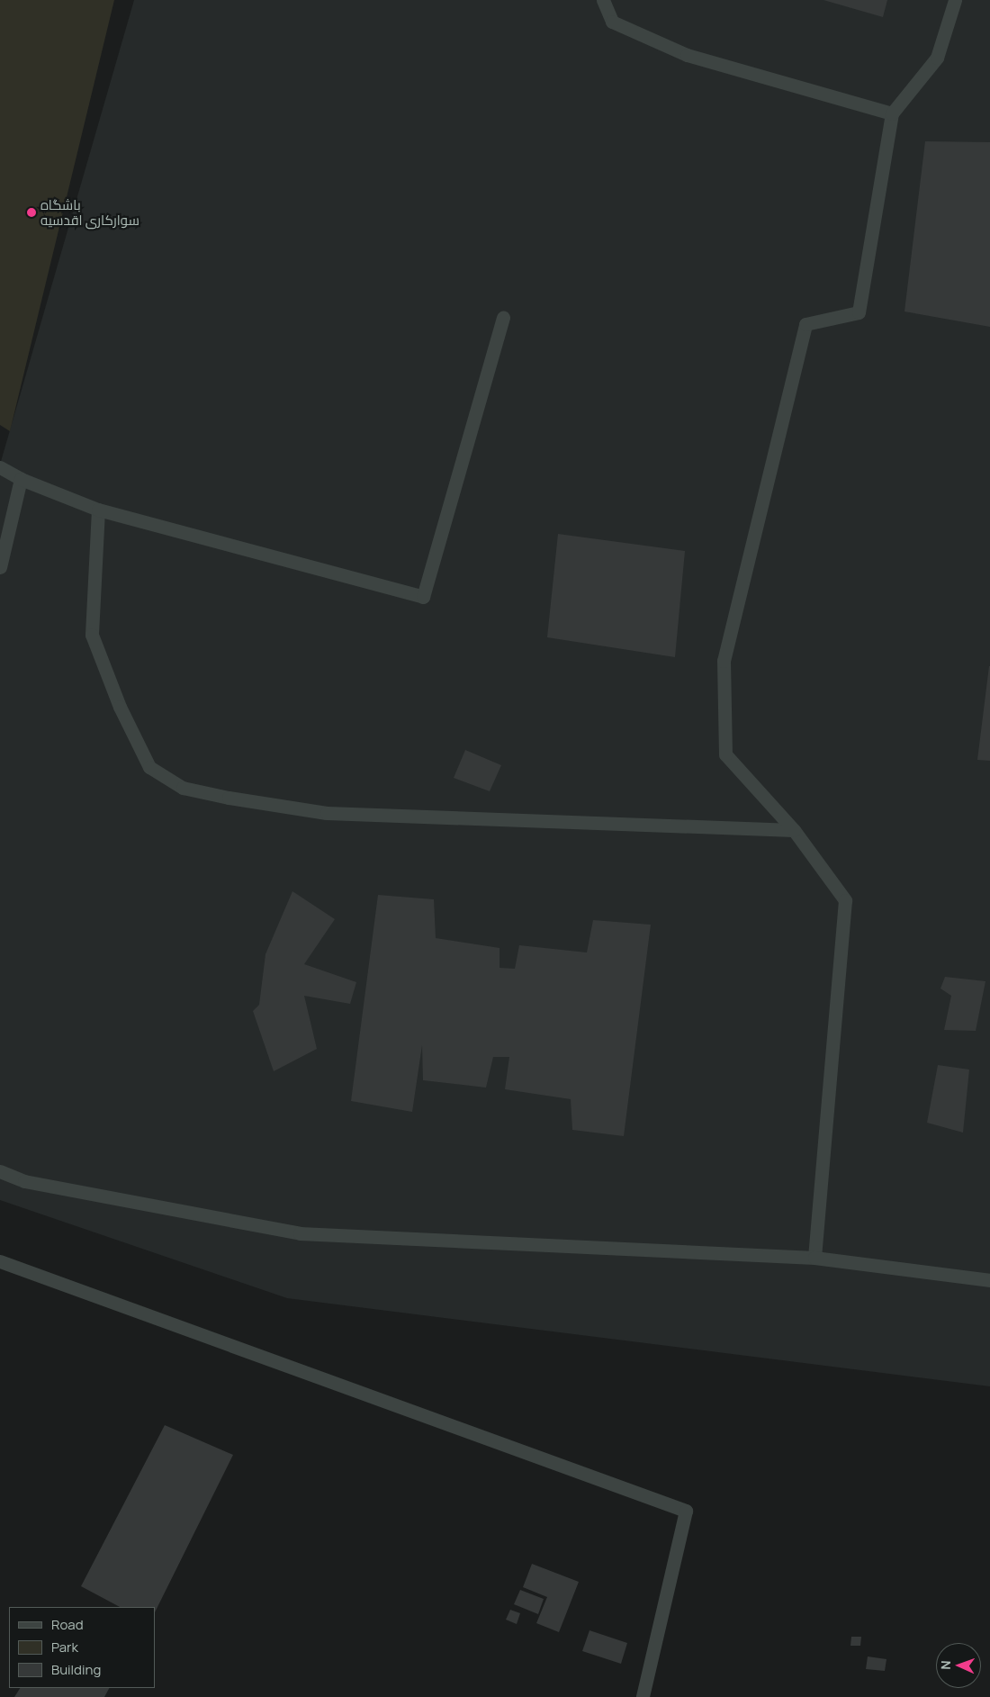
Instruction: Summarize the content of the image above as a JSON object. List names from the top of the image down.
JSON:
{
  "places": ["باشگاه سوارکاری اقدسیه"],
  "legend": ["Road", "Park", "Building"],
  "north": "left"
}
